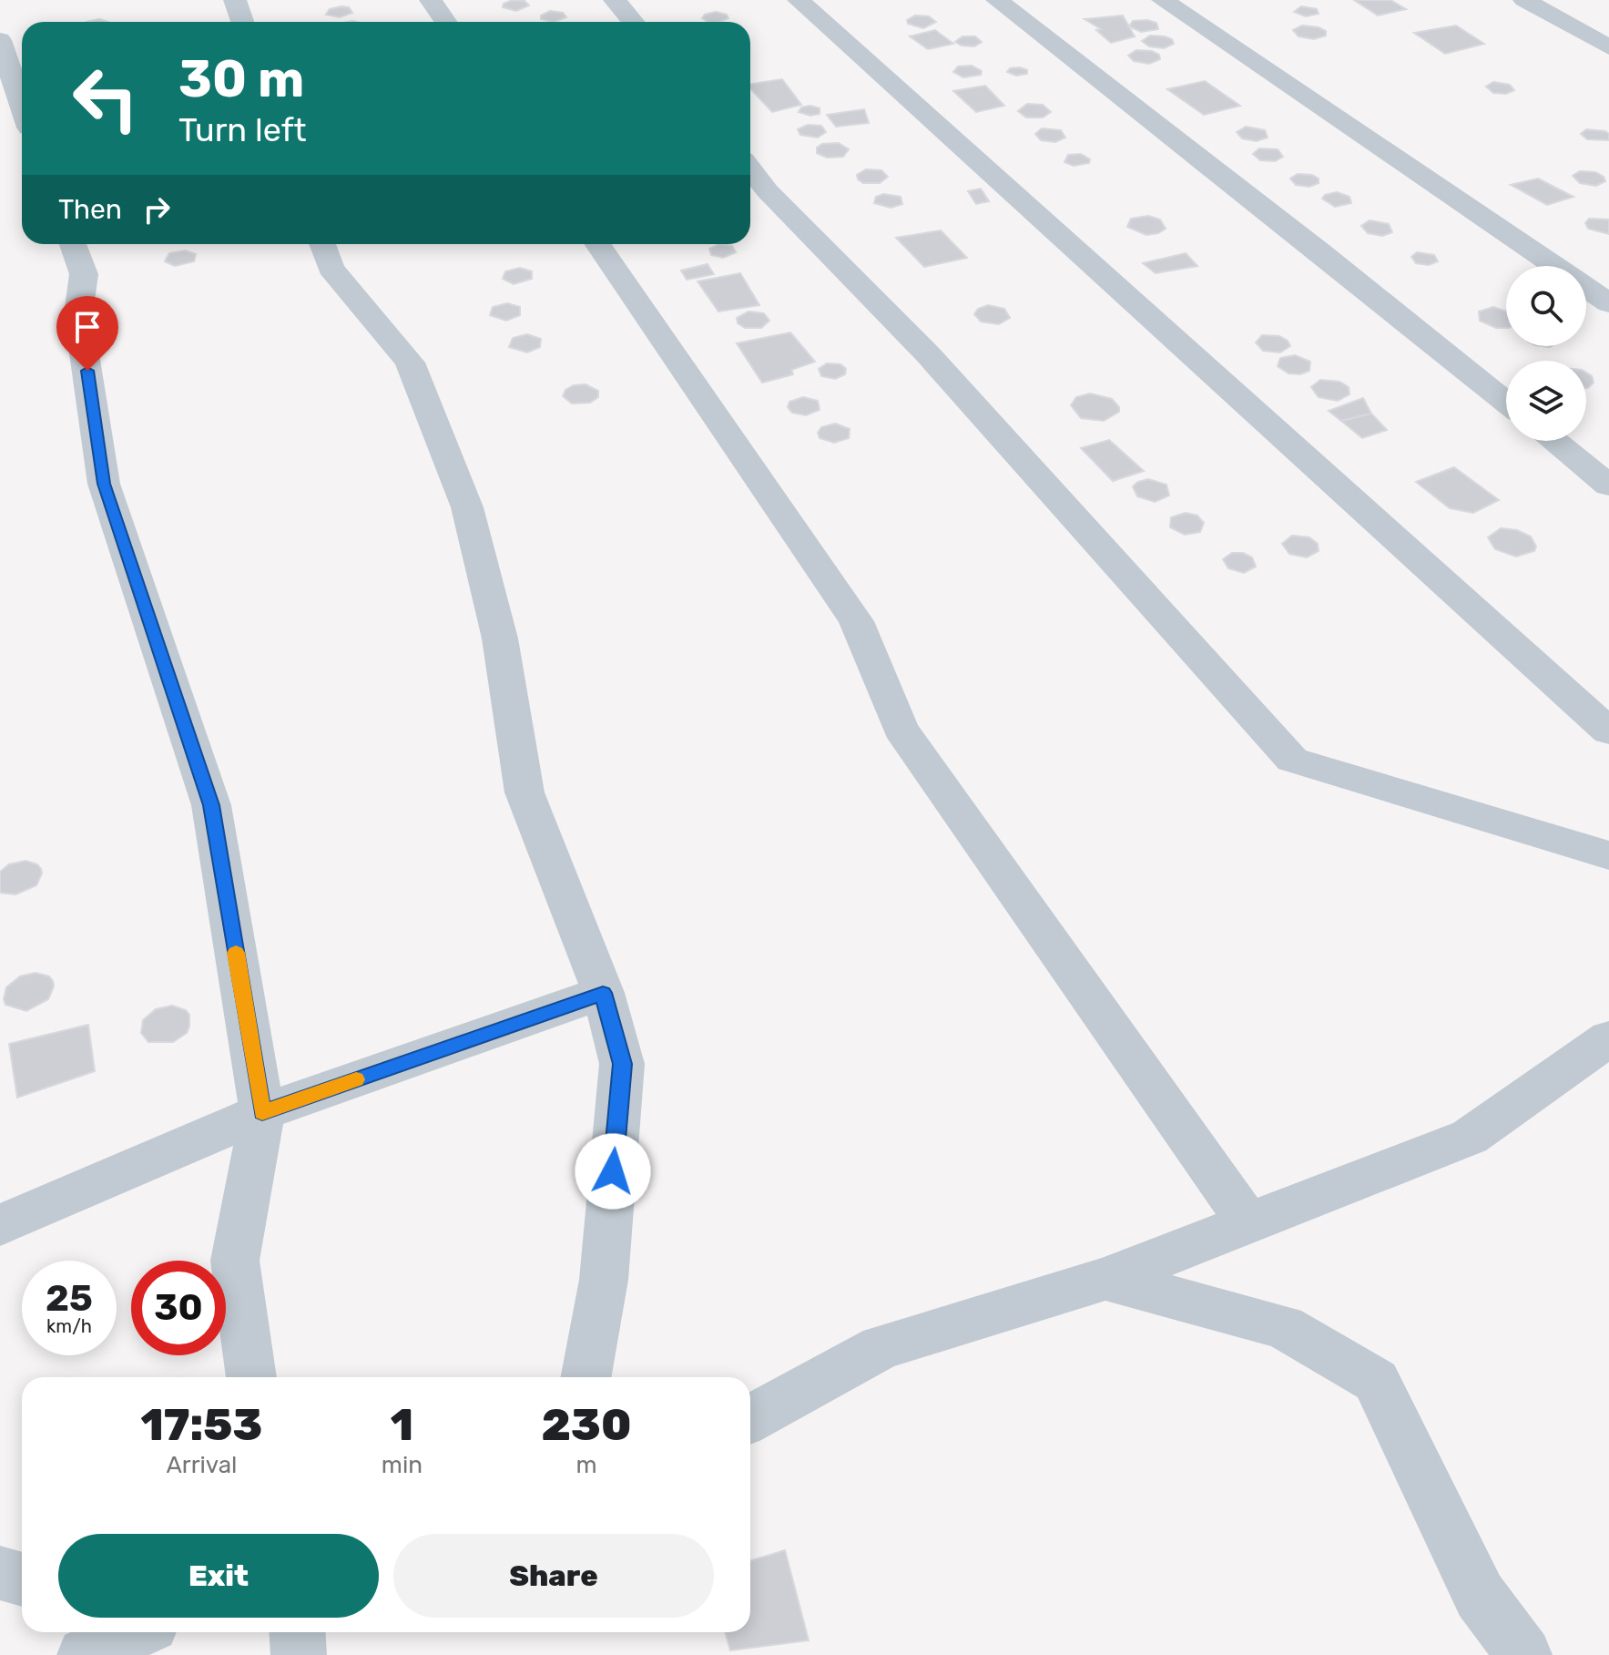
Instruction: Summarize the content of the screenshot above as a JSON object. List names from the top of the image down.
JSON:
{
  "page": {
    "turn": ["30 m", "Turn left"],
    "then": "Then",
    "speed": "25 km/h",
    "limit": "30",
    "eta": [
      "17:53",
      "Arrival",
      "1",
      "min",
      "230",
      "m"
    ],
    "buttons": ["Exit", "Share"]
  }
}
